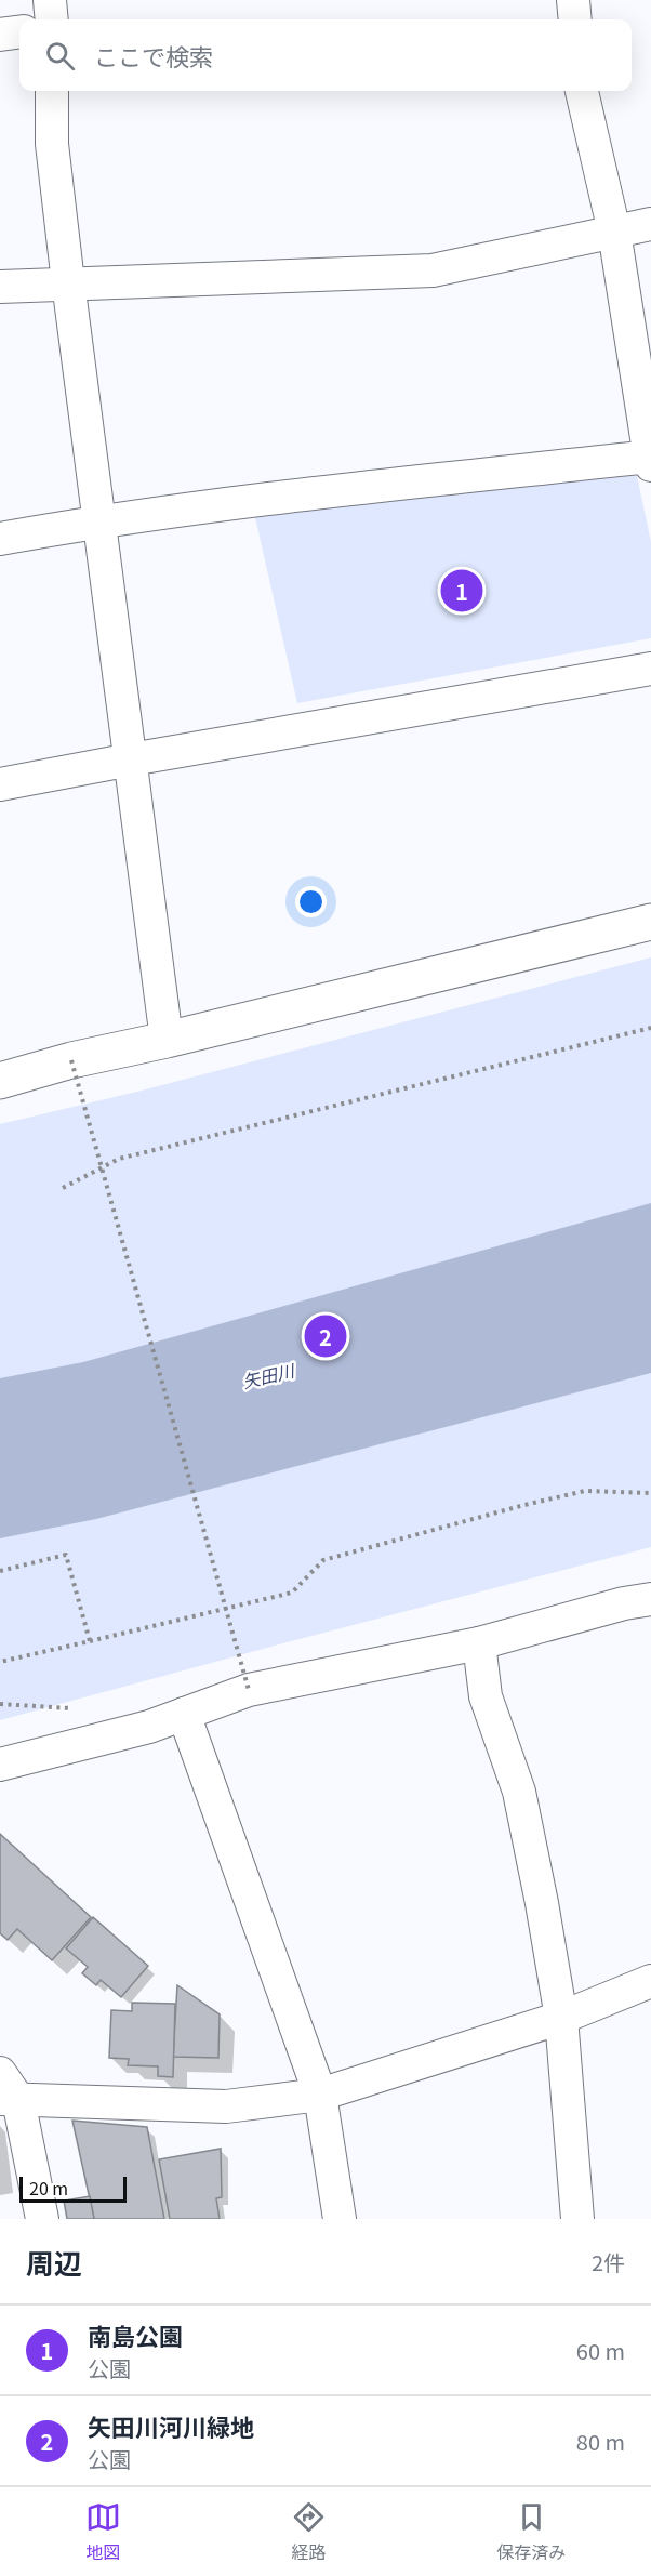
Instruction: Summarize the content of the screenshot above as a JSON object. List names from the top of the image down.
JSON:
{
  "water": ["矢田川"],
  "scale_bar": "20 m",
  "page": {
    "search": "ここで検索",
    "pins": ["1", "2"],
    "scale": "20 m",
    "heading": ["周辺", "2件"],
    "list": [
      {
        "mark": "1",
        "name": "南島公園",
        "note": "公園",
        "value": "60 m"
      },
      {
        "mark": "2",
        "name": "矢田川河川緑地",
        "note": "公園",
        "value": "80 m"
      }
    ],
    "nav": ["地図", "経路", "保存済み"]
  }
}
